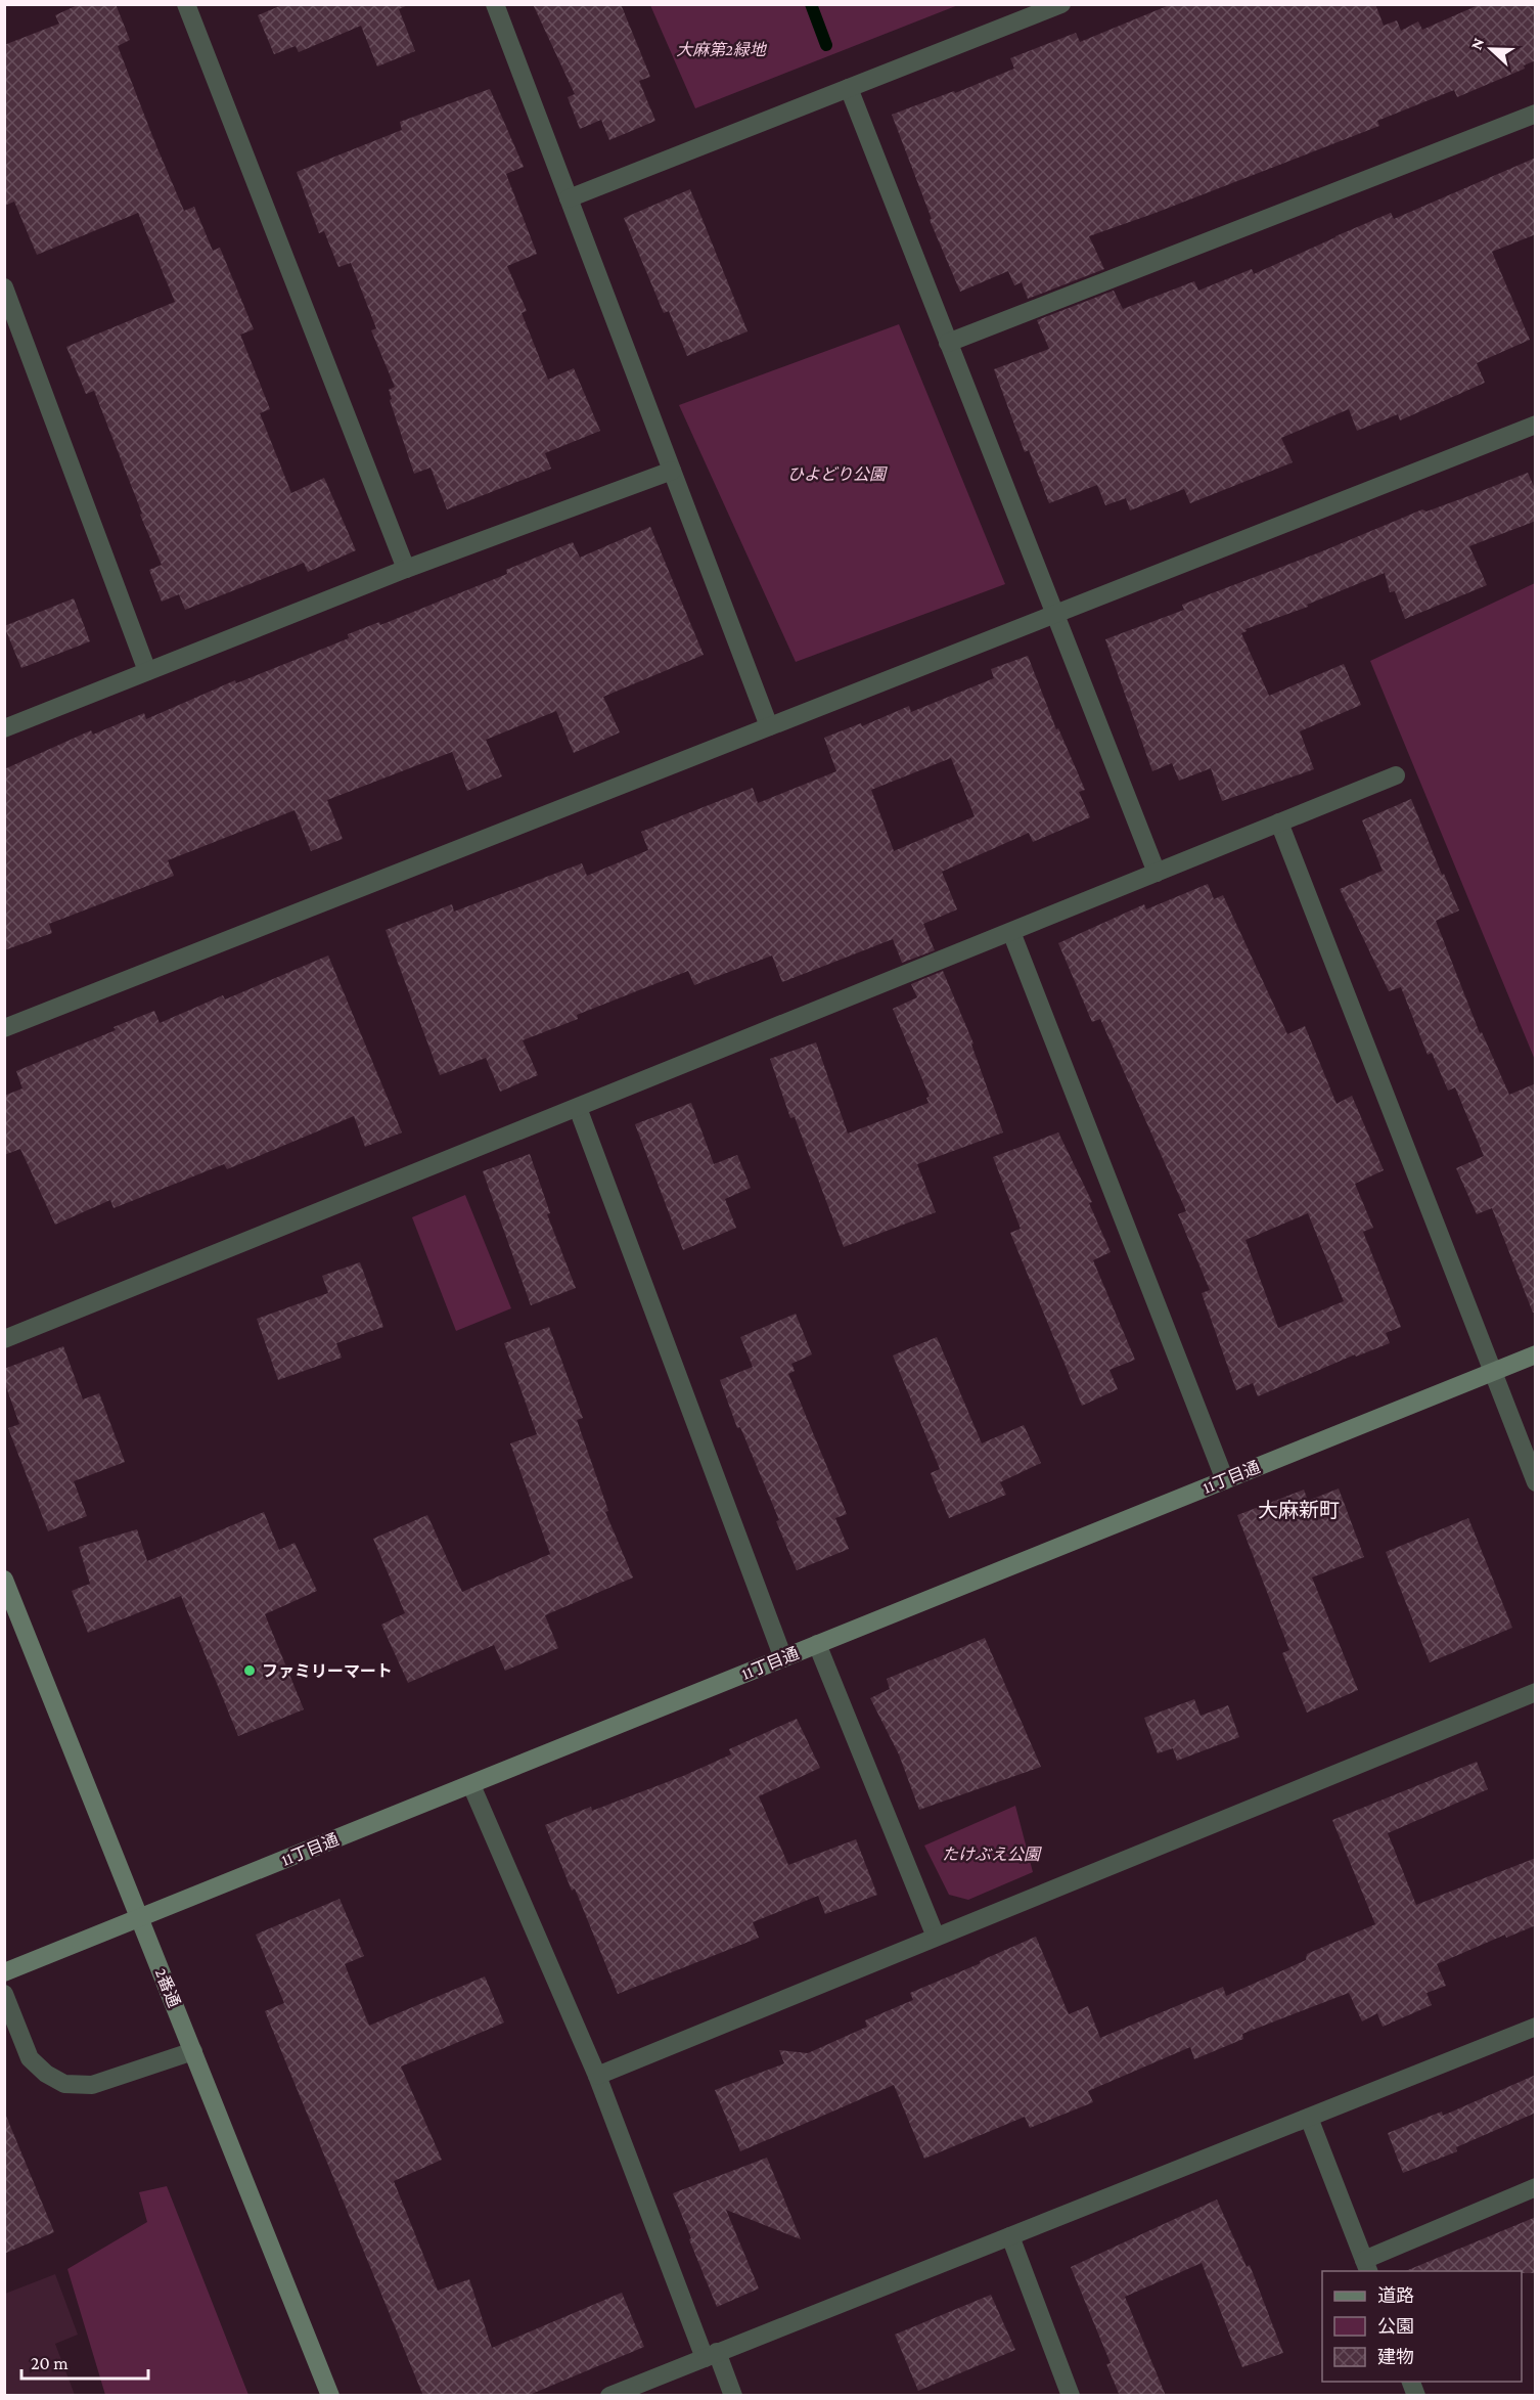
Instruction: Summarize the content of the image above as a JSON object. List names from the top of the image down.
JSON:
{
  "streets": {
    "street": ["11丁目通", "2番通"]
  },
  "crossings": [
    ["11丁目通", "2番通"]
  ],
  "districts": ["大麻新町"],
  "parks": ["大麻第2緑地", "ひよどり公園", "たけぶえ公園"],
  "places": ["ファミリーマート"],
  "legend": ["道路", "公園", "建物"],
  "scale_bar": "20 m",
  "north": "left"
}
